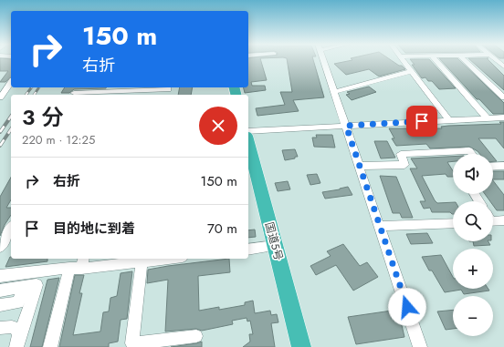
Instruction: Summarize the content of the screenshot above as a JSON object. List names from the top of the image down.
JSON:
{
  "streets": {
    "highway": ["国道5号"]
  },
  "page": {
    "turn": ["150 m", "右折"],
    "heading": ["3 分", "220 m · 12:25"],
    "map_buttons": ["+", "−"],
    "list": [
      {
        "name": "右折",
        "value": "150 m"
      },
      {
        "name": "目的地に到着",
        "value": "70 m"
      }
    ]
  }
}
